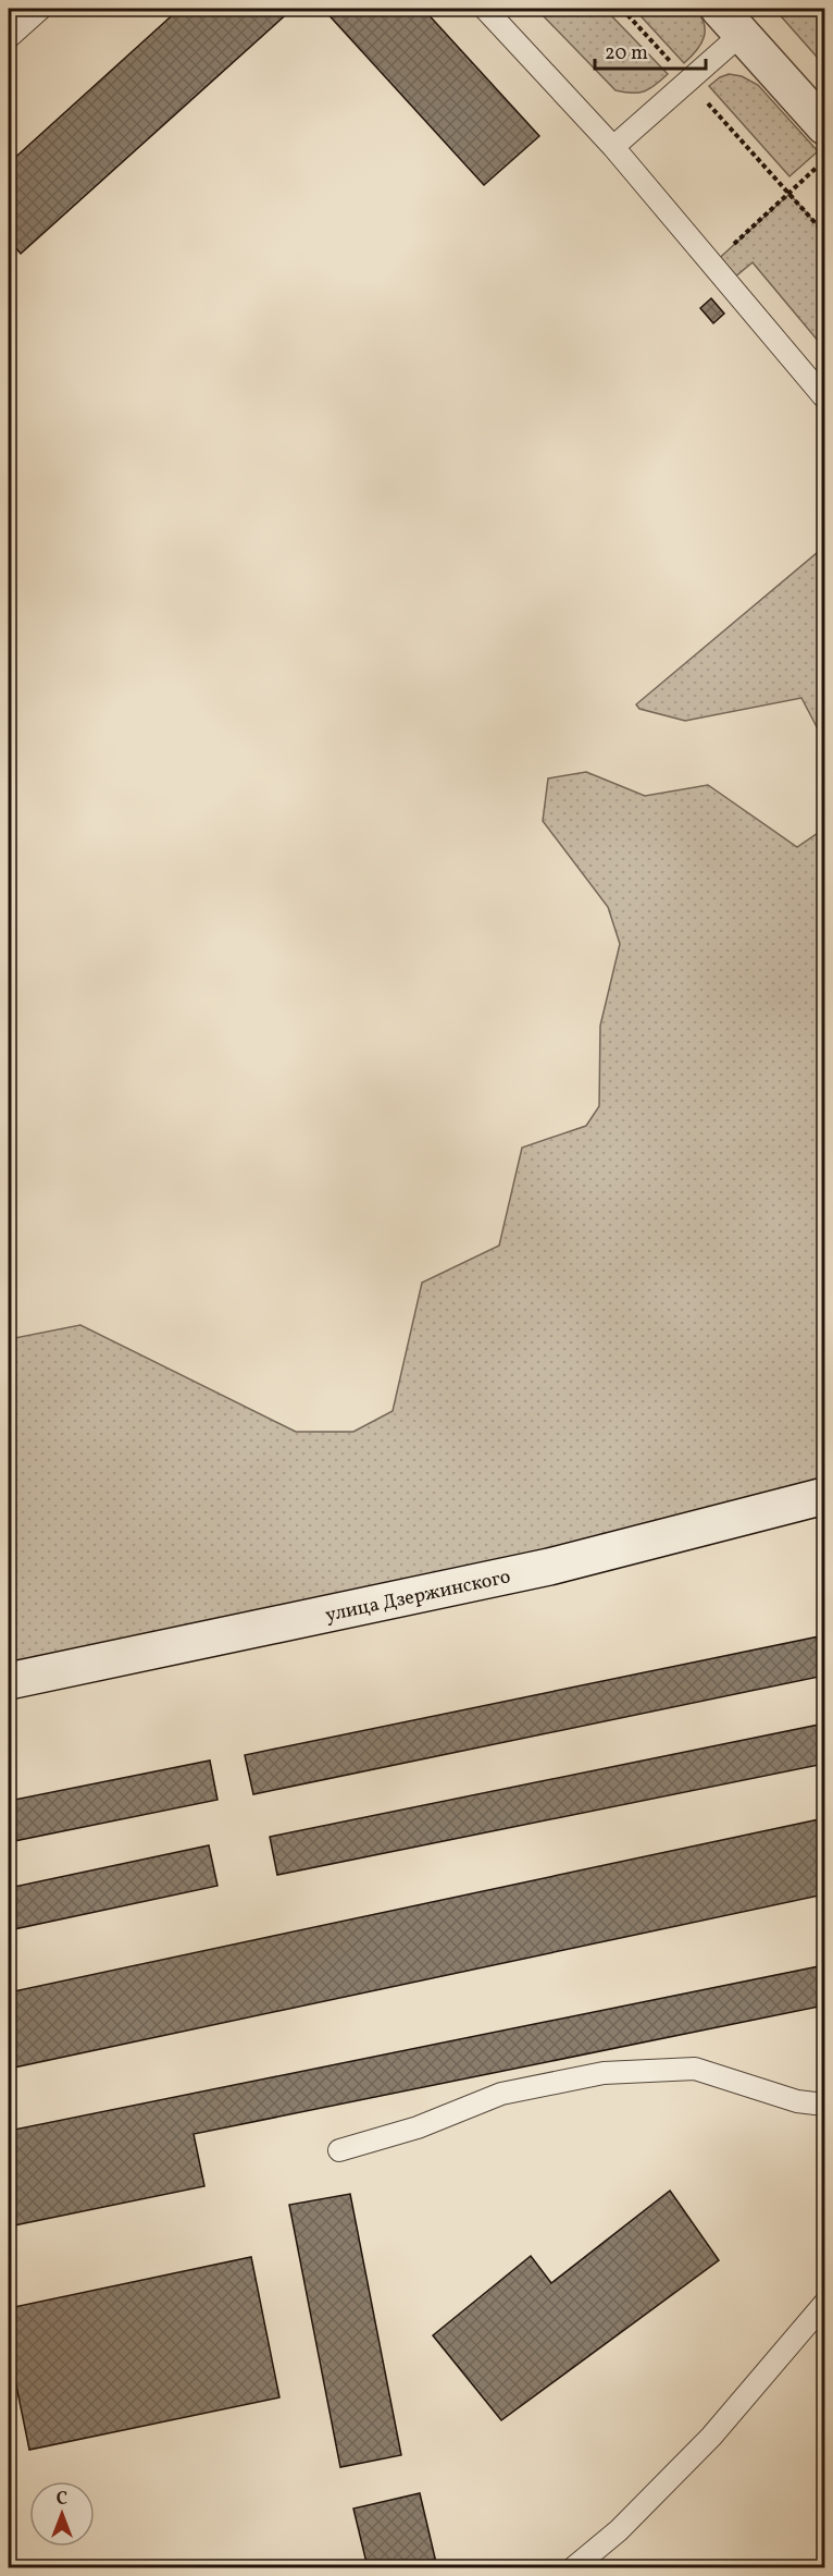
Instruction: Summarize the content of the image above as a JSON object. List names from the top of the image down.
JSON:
{
  "streets": {
    "main road": ["улица Дзержинского"]
  },
  "scale_bar": "20 m",
  "north": "top"
}
